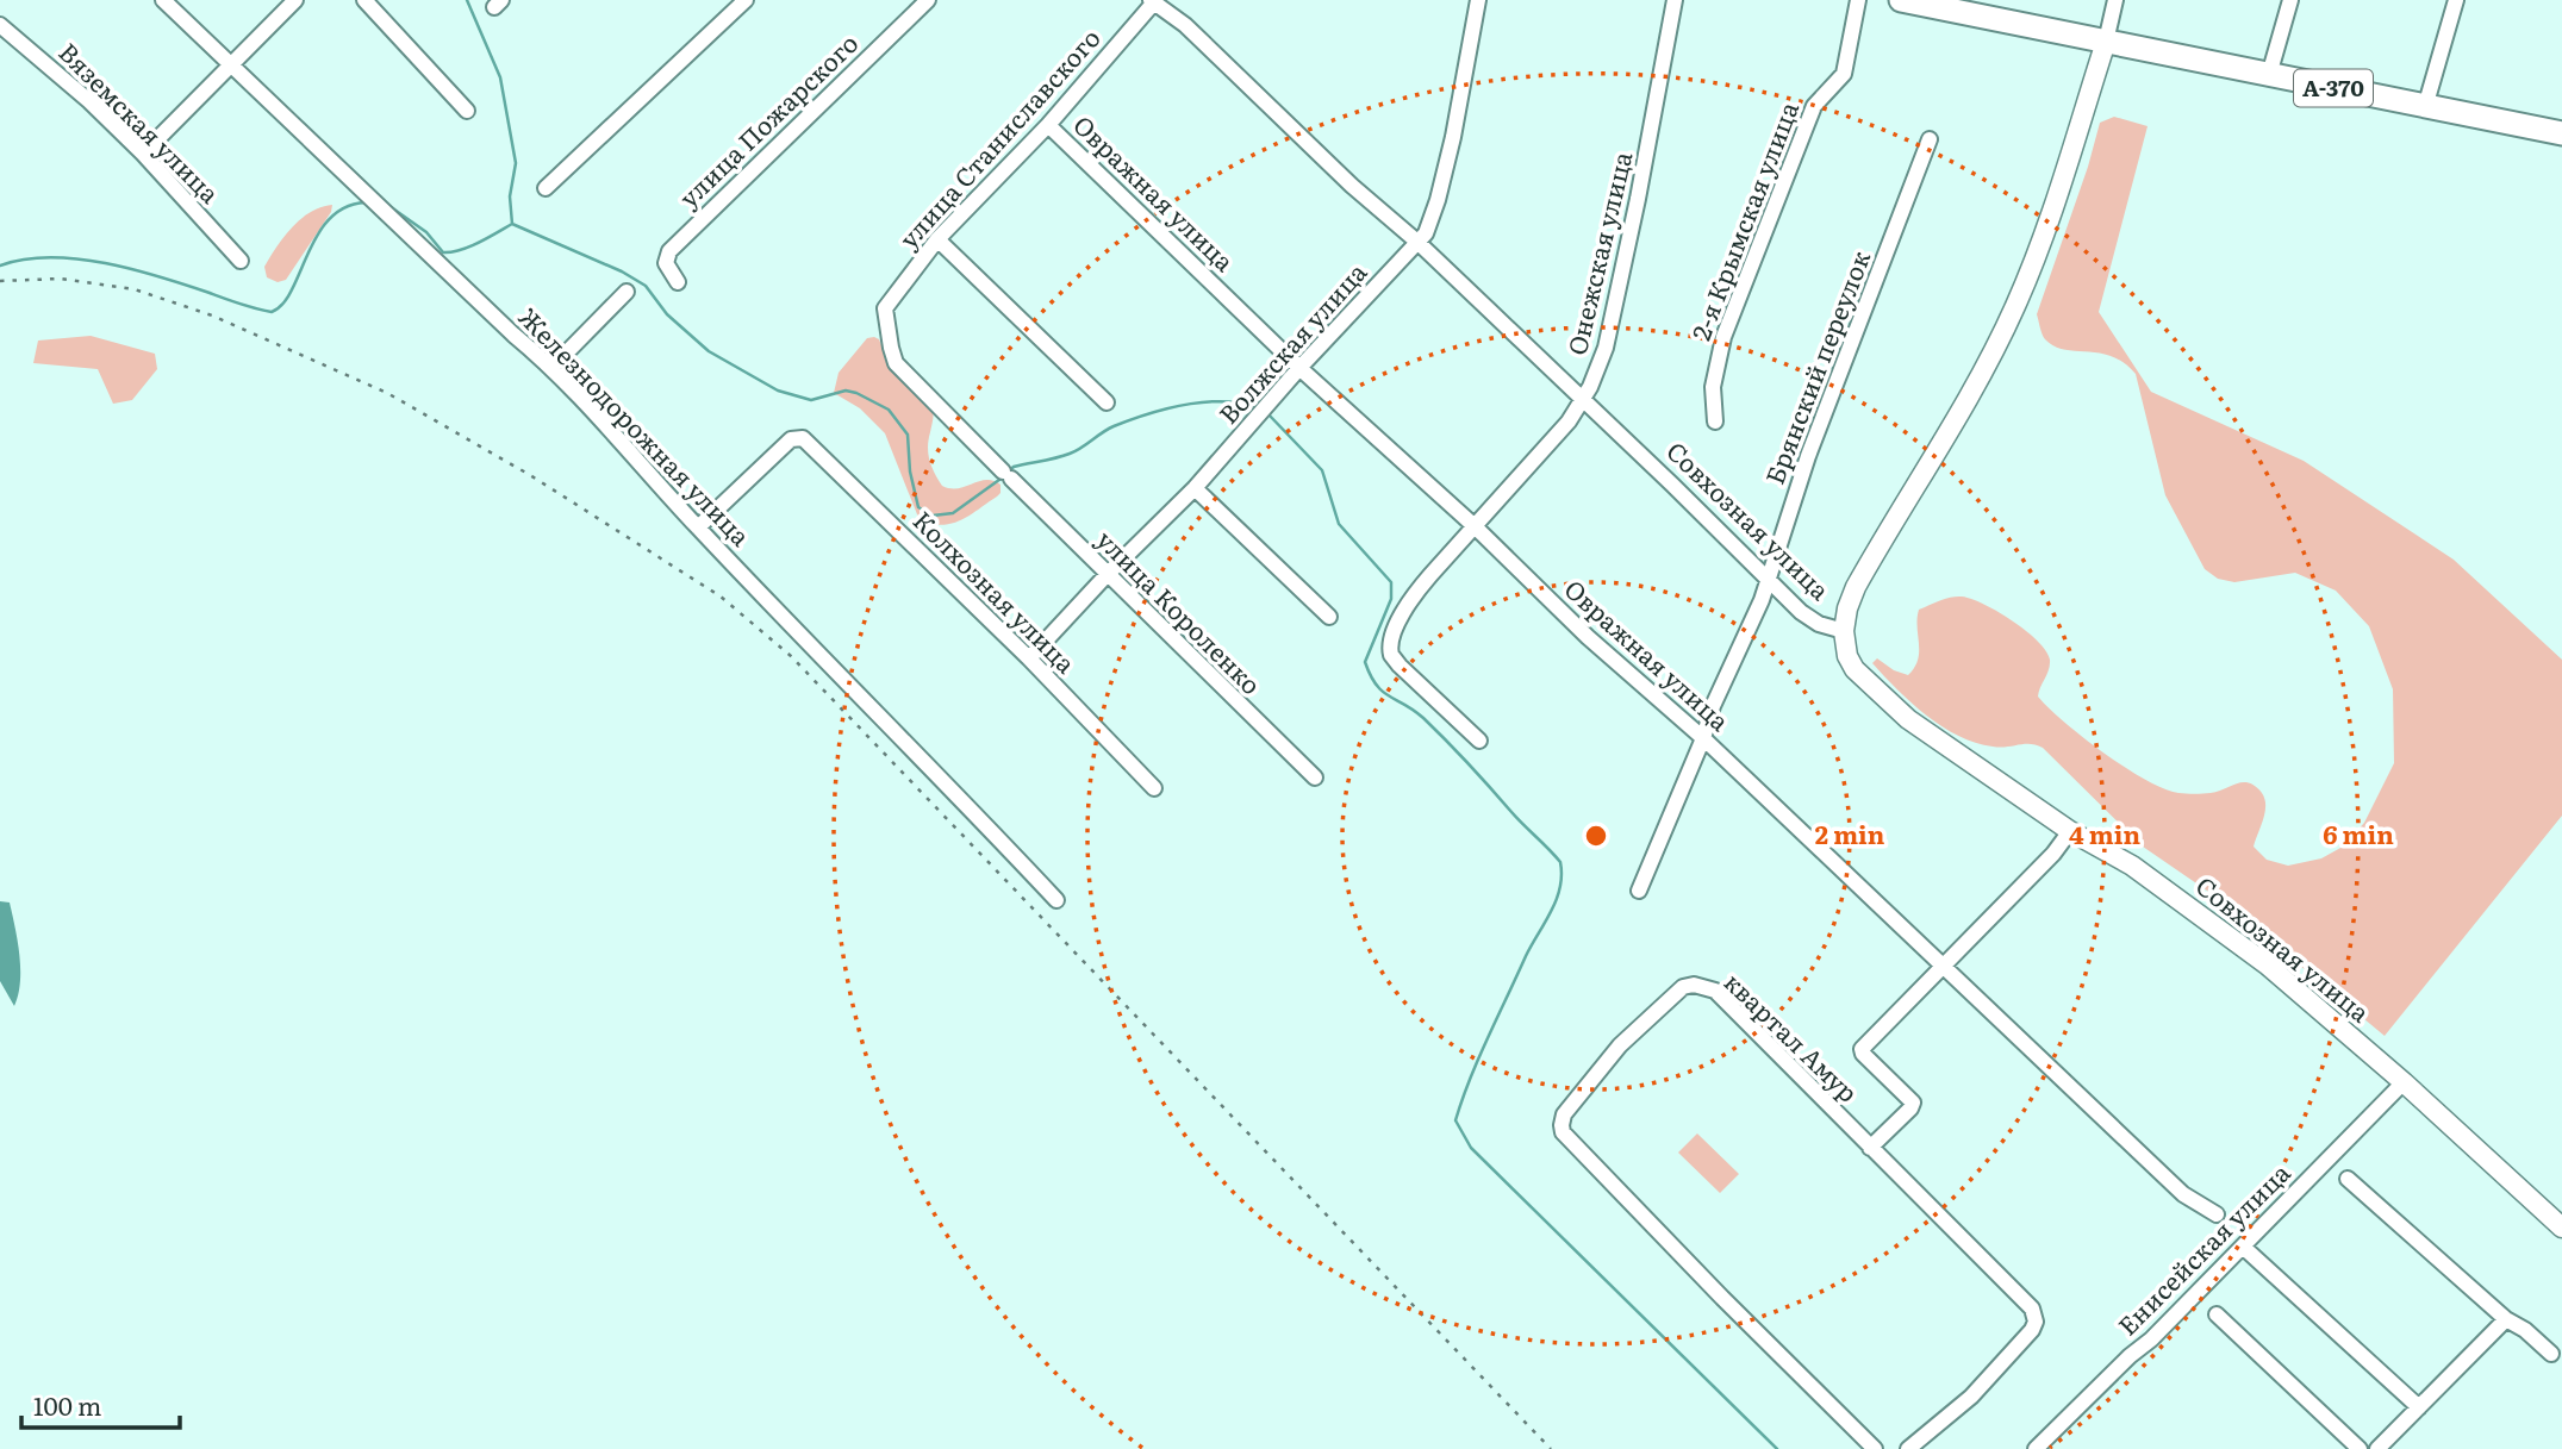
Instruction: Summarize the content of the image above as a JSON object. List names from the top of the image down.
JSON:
{
  "streets": {
    "highway": ["А-370"],
    "main road": ["Совхозная улица"],
    "street": [
      "улица Пожарского",
      "Вяземская улица",
      "улица Станиславского",
      "Овражная улица",
      "2-я Крымская улица",
      "Онежская улица",
      "Волжская улица",
      "Брянский переулок",
      "Железнодорожная улица",
      "Колхозная улица",
      "улица Короленко",
      "квартал Амур",
      "Енисейская улица"
    ]
  },
  "crossings": [
    ["улица Станиславского", "Овражная улица"],
    ["улица Станиславского", "Совхозная улица"],
    ["улица Станиславского", "улица Короленко"],
    ["Овражная улица", "Онежская улица"],
    ["Овражная улица", "Волжская улица"],
    ["Овражная улица", "Брянский переулок"],
    ["Онежская улица", "Совхозная улица"],
    ["Волжская улица", "Совхозная улица"],
    ["Волжская улица", "Колхозная улица"],
    ["Волжская улица", "улица Короленко"],
    ["Брянский переулок", "Совхозная улица"],
    ["Железнодорожная улица", "Колхозная улица"],
    ["Совхозная улица", "Енисейская улица"]
  ],
  "scale_bar": "100 m",
  "rings": ["2 min", "4 min", "6 min"]
}
